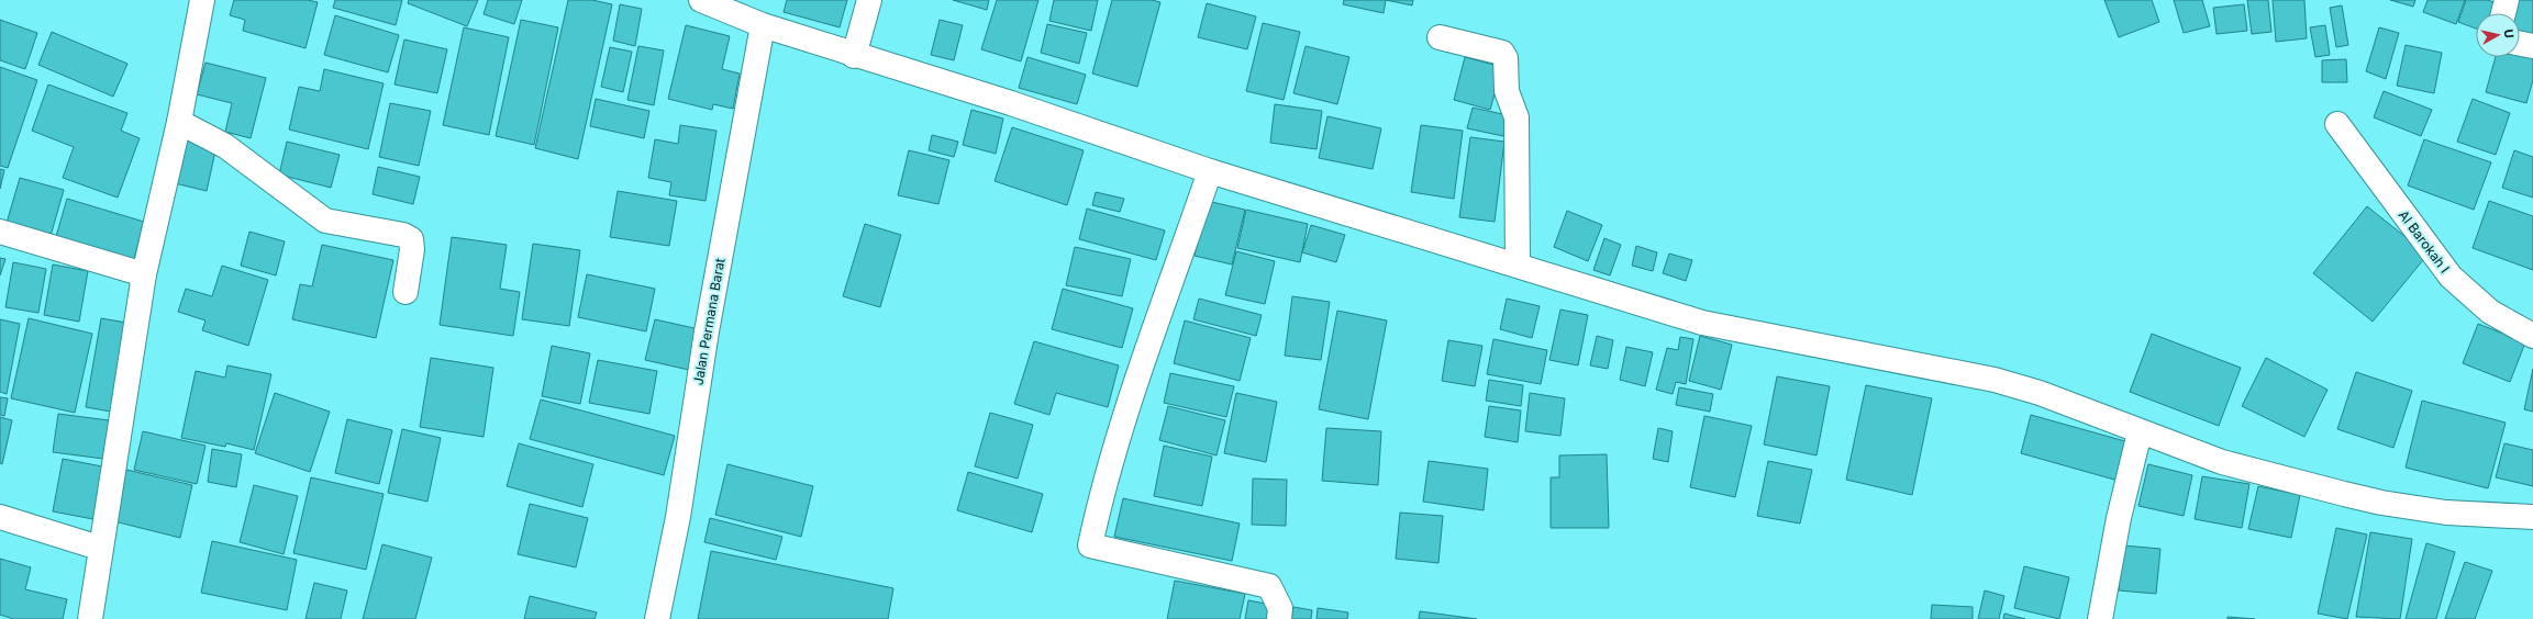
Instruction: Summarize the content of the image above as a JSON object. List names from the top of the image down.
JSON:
{
  "streets": {
    "street": ["Al Barokah I", "Jalan Permana Barat"]
  },
  "north": "right"
}
